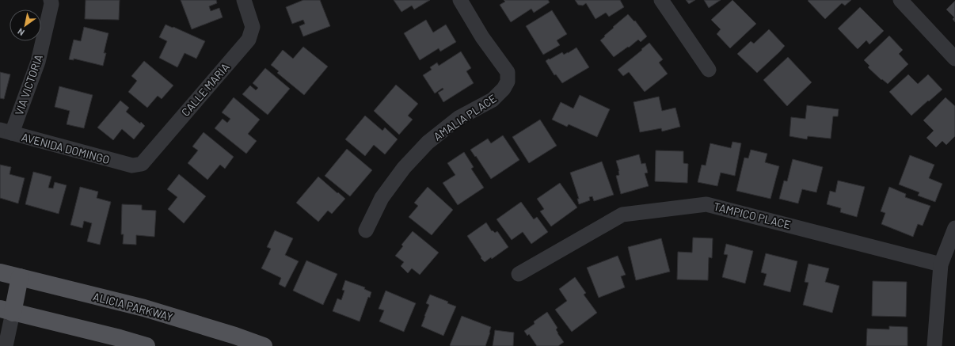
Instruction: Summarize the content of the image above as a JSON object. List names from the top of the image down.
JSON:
{
  "streets": {
    "main road": ["ALICIA PARKWAY"],
    "street": [
      "VIA VICTORIA",
      "CALLE MARIA",
      "AMALIA PLACE",
      "AVENIDA DOMINGO",
      "TAMPICO PLACE"
    ]
  },
  "crossings": [
    ["VIA VICTORIA", "AVENIDA DOMINGO"],
    ["CALLE MARIA", "AVENIDA DOMINGO"]
  ],
  "north": "bottom left"
}
